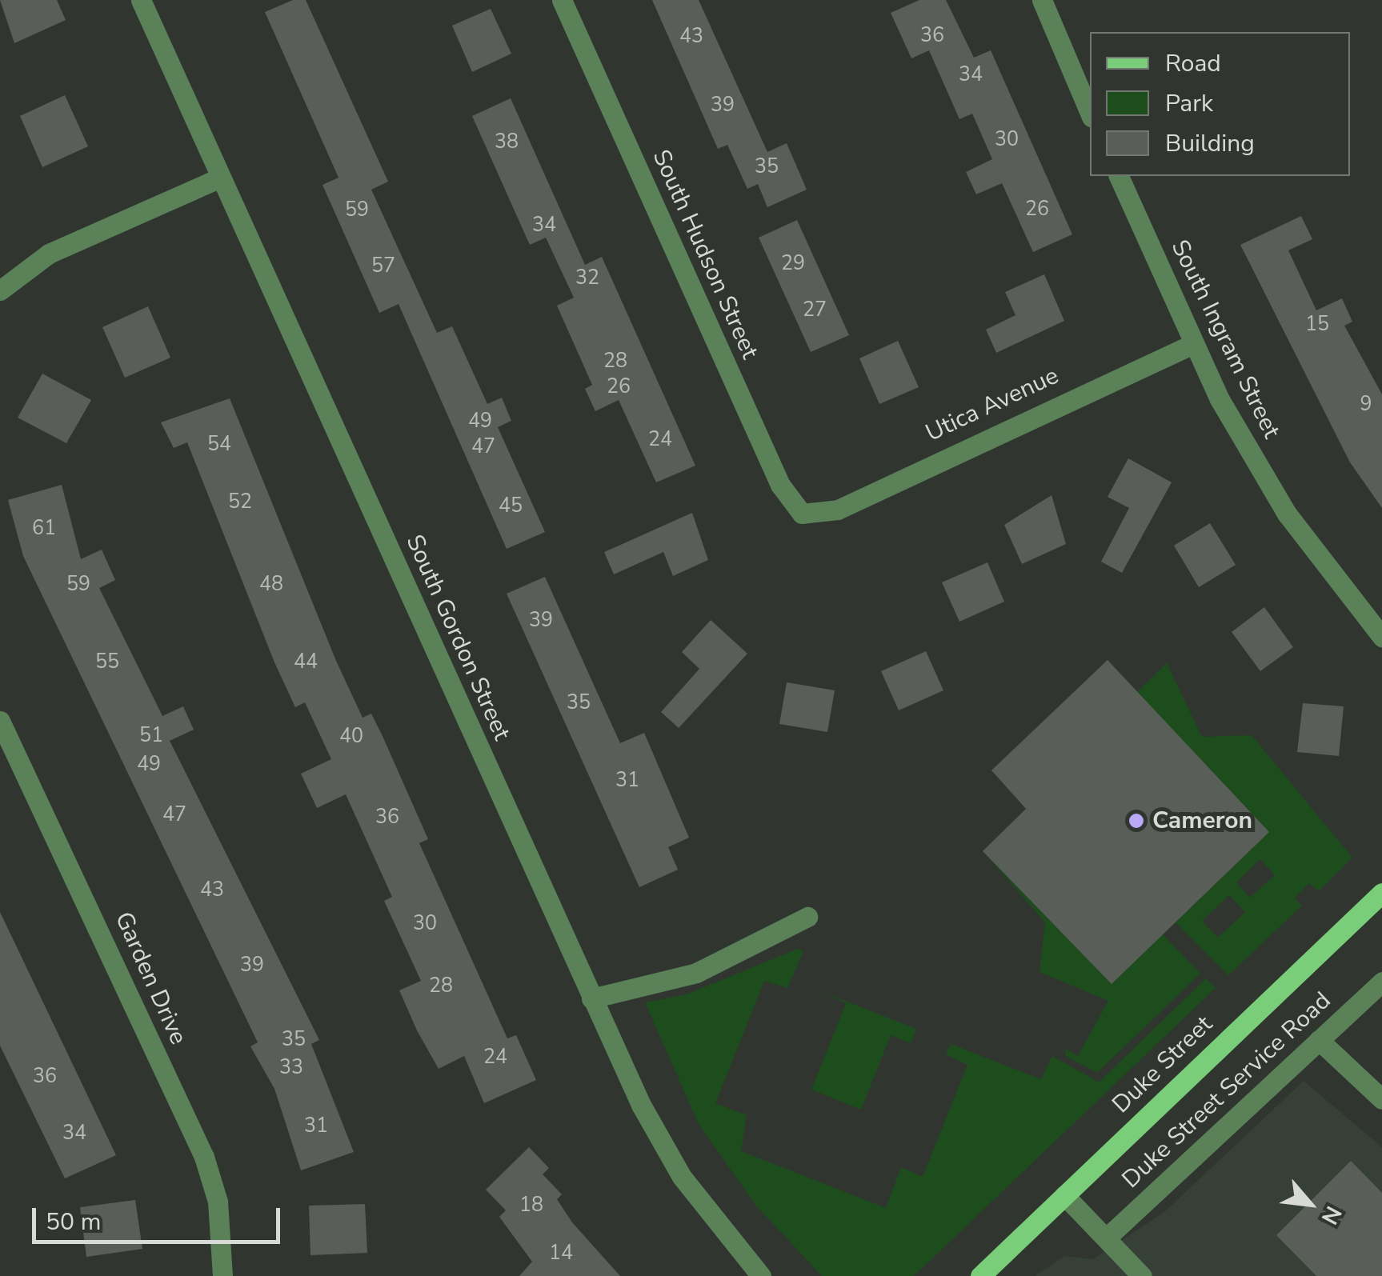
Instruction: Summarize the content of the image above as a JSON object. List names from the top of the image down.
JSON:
{
  "streets": {
    "main road": ["Duke Street"],
    "street": [
      "South Hudson Street",
      "South Ingram Street",
      "Utica Avenue",
      "South Gordon Street",
      "Garden Drive",
      "Duke Street Service Road"
    ]
  },
  "crossings": [
    ["South Hudson Street", "Utica Avenue"],
    ["South Ingram Street", "Utica Avenue"]
  ],
  "places": ["Cameron"],
  "house_numbers": [
    "36",
    "43",
    "34",
    "39",
    "30",
    "38",
    "35",
    "26",
    "59",
    "34",
    "29",
    "57",
    "32",
    "27",
    "15",
    "28",
    "26",
    "9",
    "49",
    "24",
    "54",
    "47",
    "52",
    "45",
    "61",
    "59",
    "48",
    "39",
    "55",
    "44",
    "35",
    "51",
    "40",
    "49",
    "31",
    "47",
    "36",
    "43",
    "30",
    "39",
    "28",
    "35",
    "24",
    "33",
    "36",
    "31",
    "34",
    "18",
    "14"
  ],
  "legend": ["Road", "Park", "Building"],
  "scale_bar": "50 m",
  "north": "bottom right"
}
